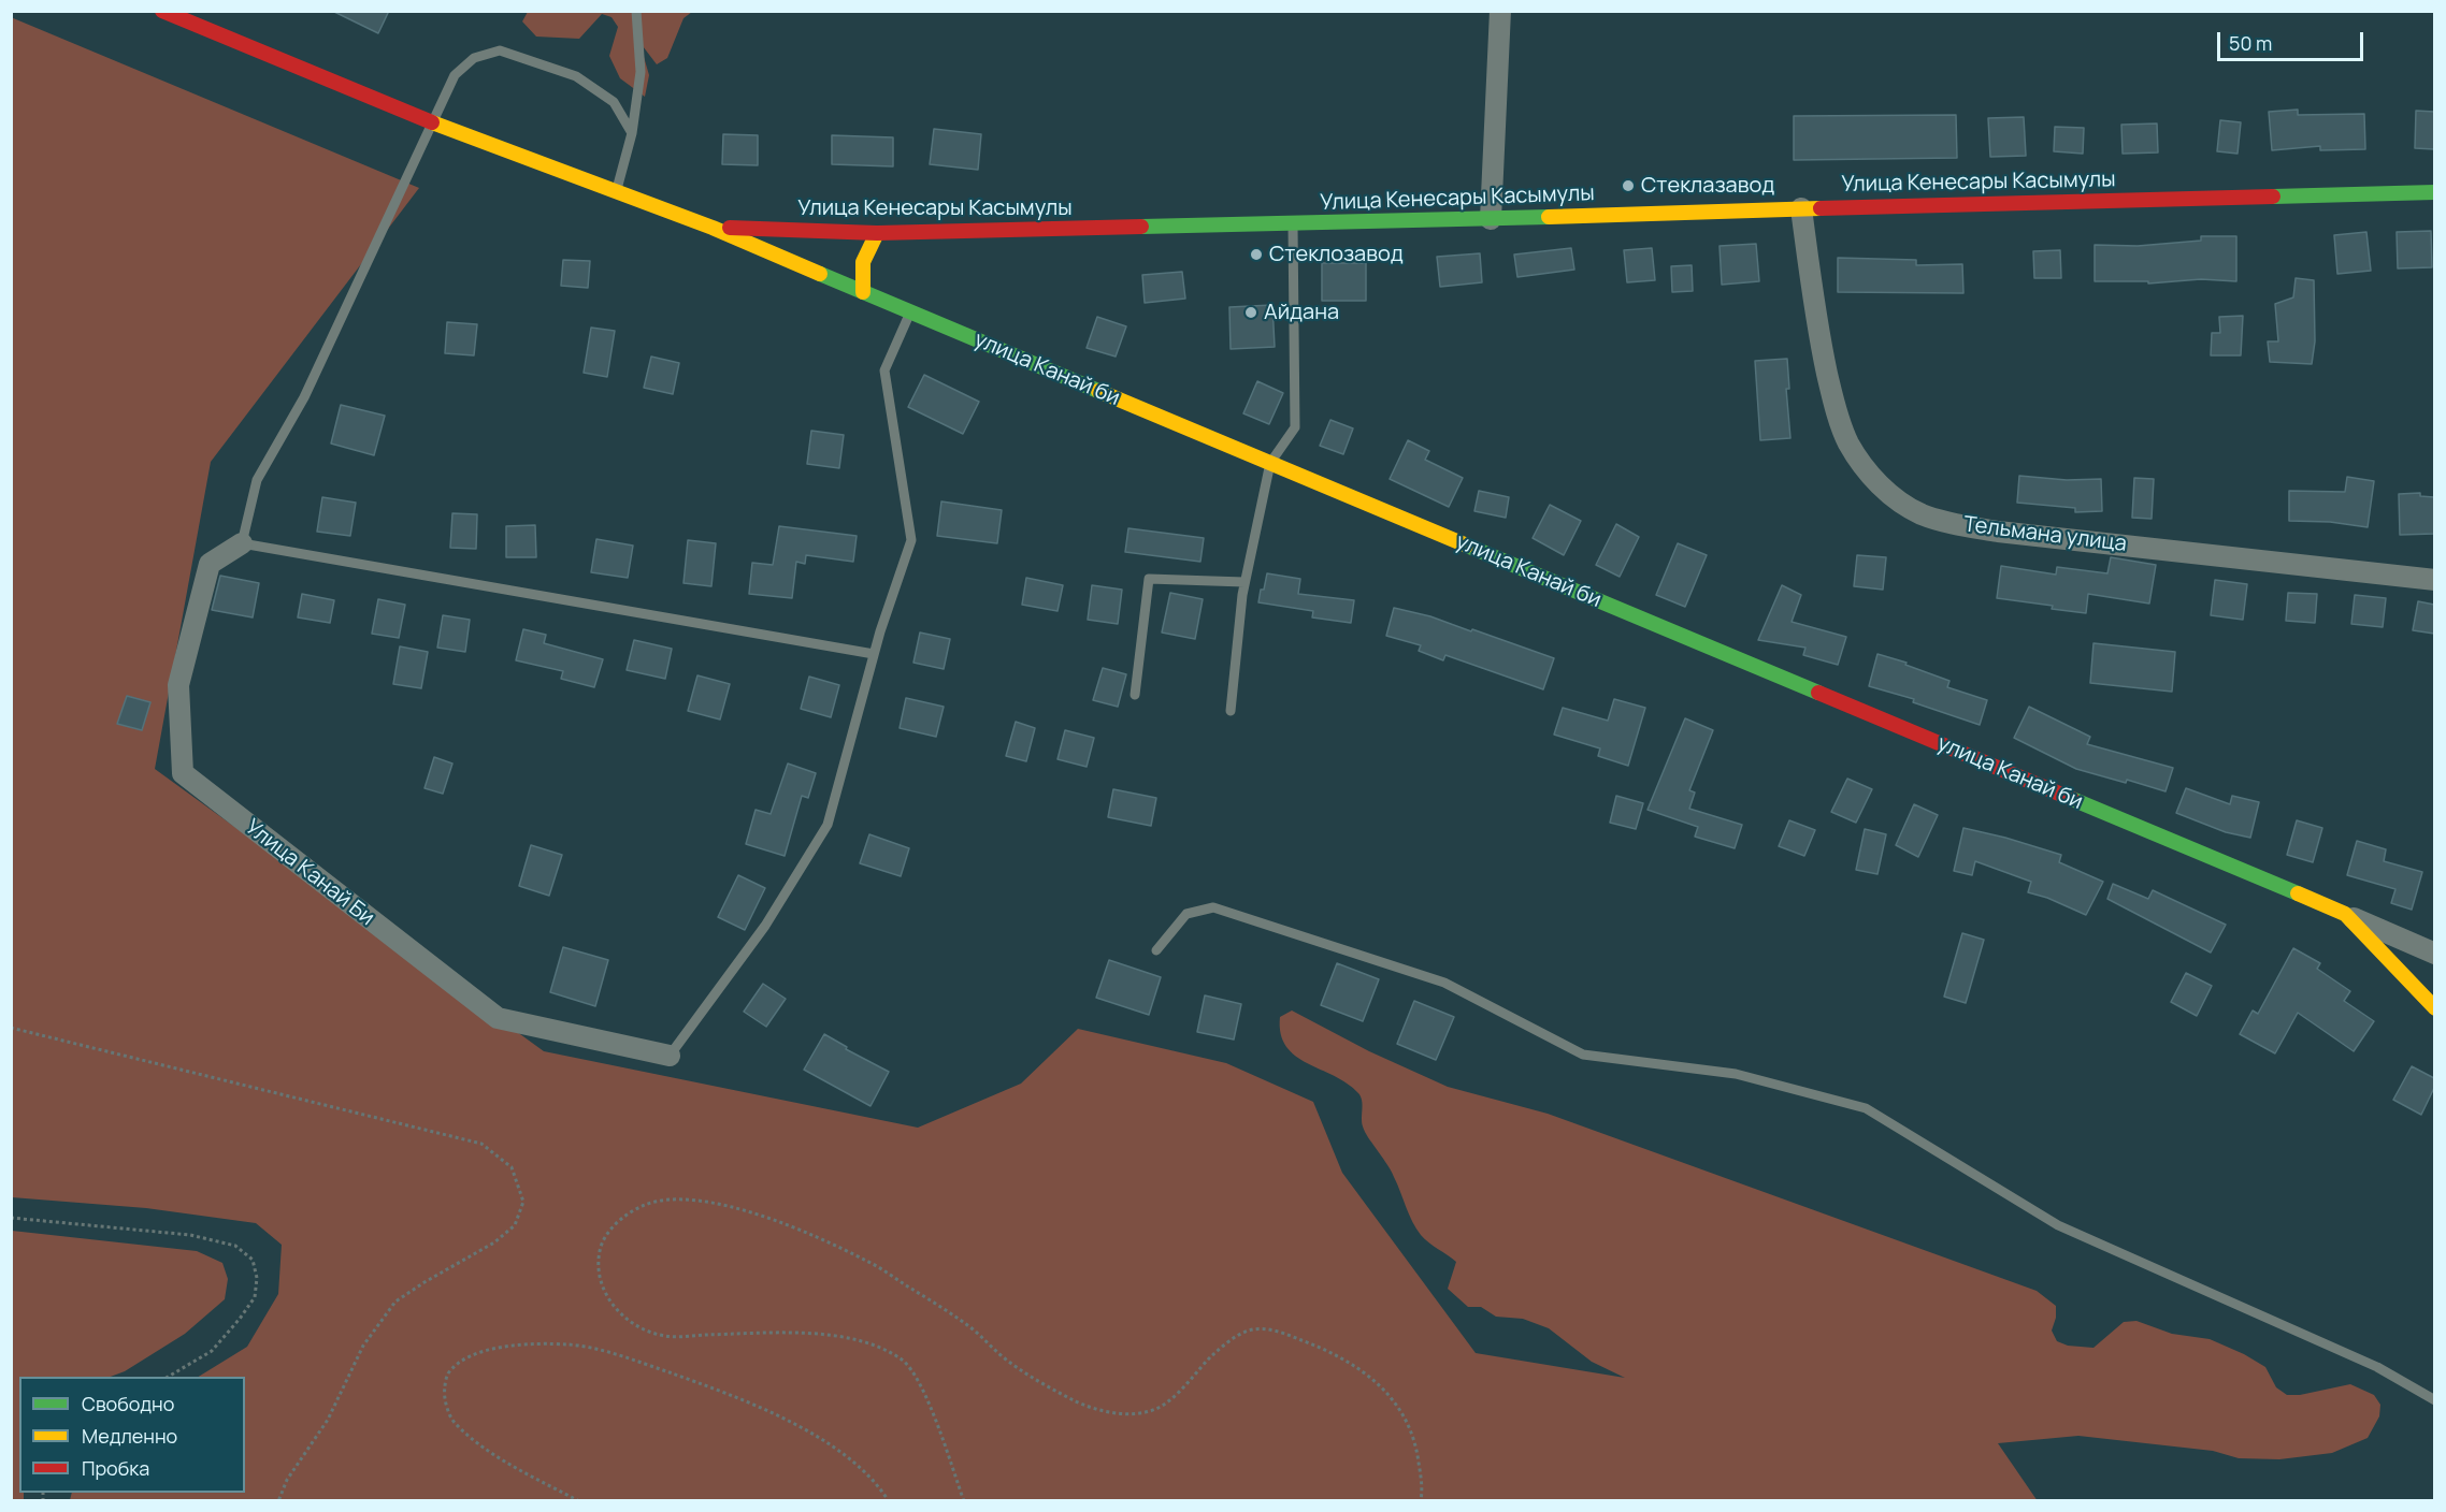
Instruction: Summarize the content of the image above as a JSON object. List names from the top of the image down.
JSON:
{
  "streets": {
    "main road": ["Улица Кенесары Касымулы", "улица Канай би"],
    "street": ["Тельмана улица", "Улица Канай Би"]
  },
  "crossings": [
    ["Улица Кенесары Касымулы", "улица Канай би"],
    ["Улица Кенесары Касымулы", "Тельмана улица"]
  ],
  "places": ["Стеклазавод", "Стеклозавод", "Айдана"],
  "legend": ["Свободно", "Медленно", "Пробка"],
  "scale_bar": "50 m"
}
